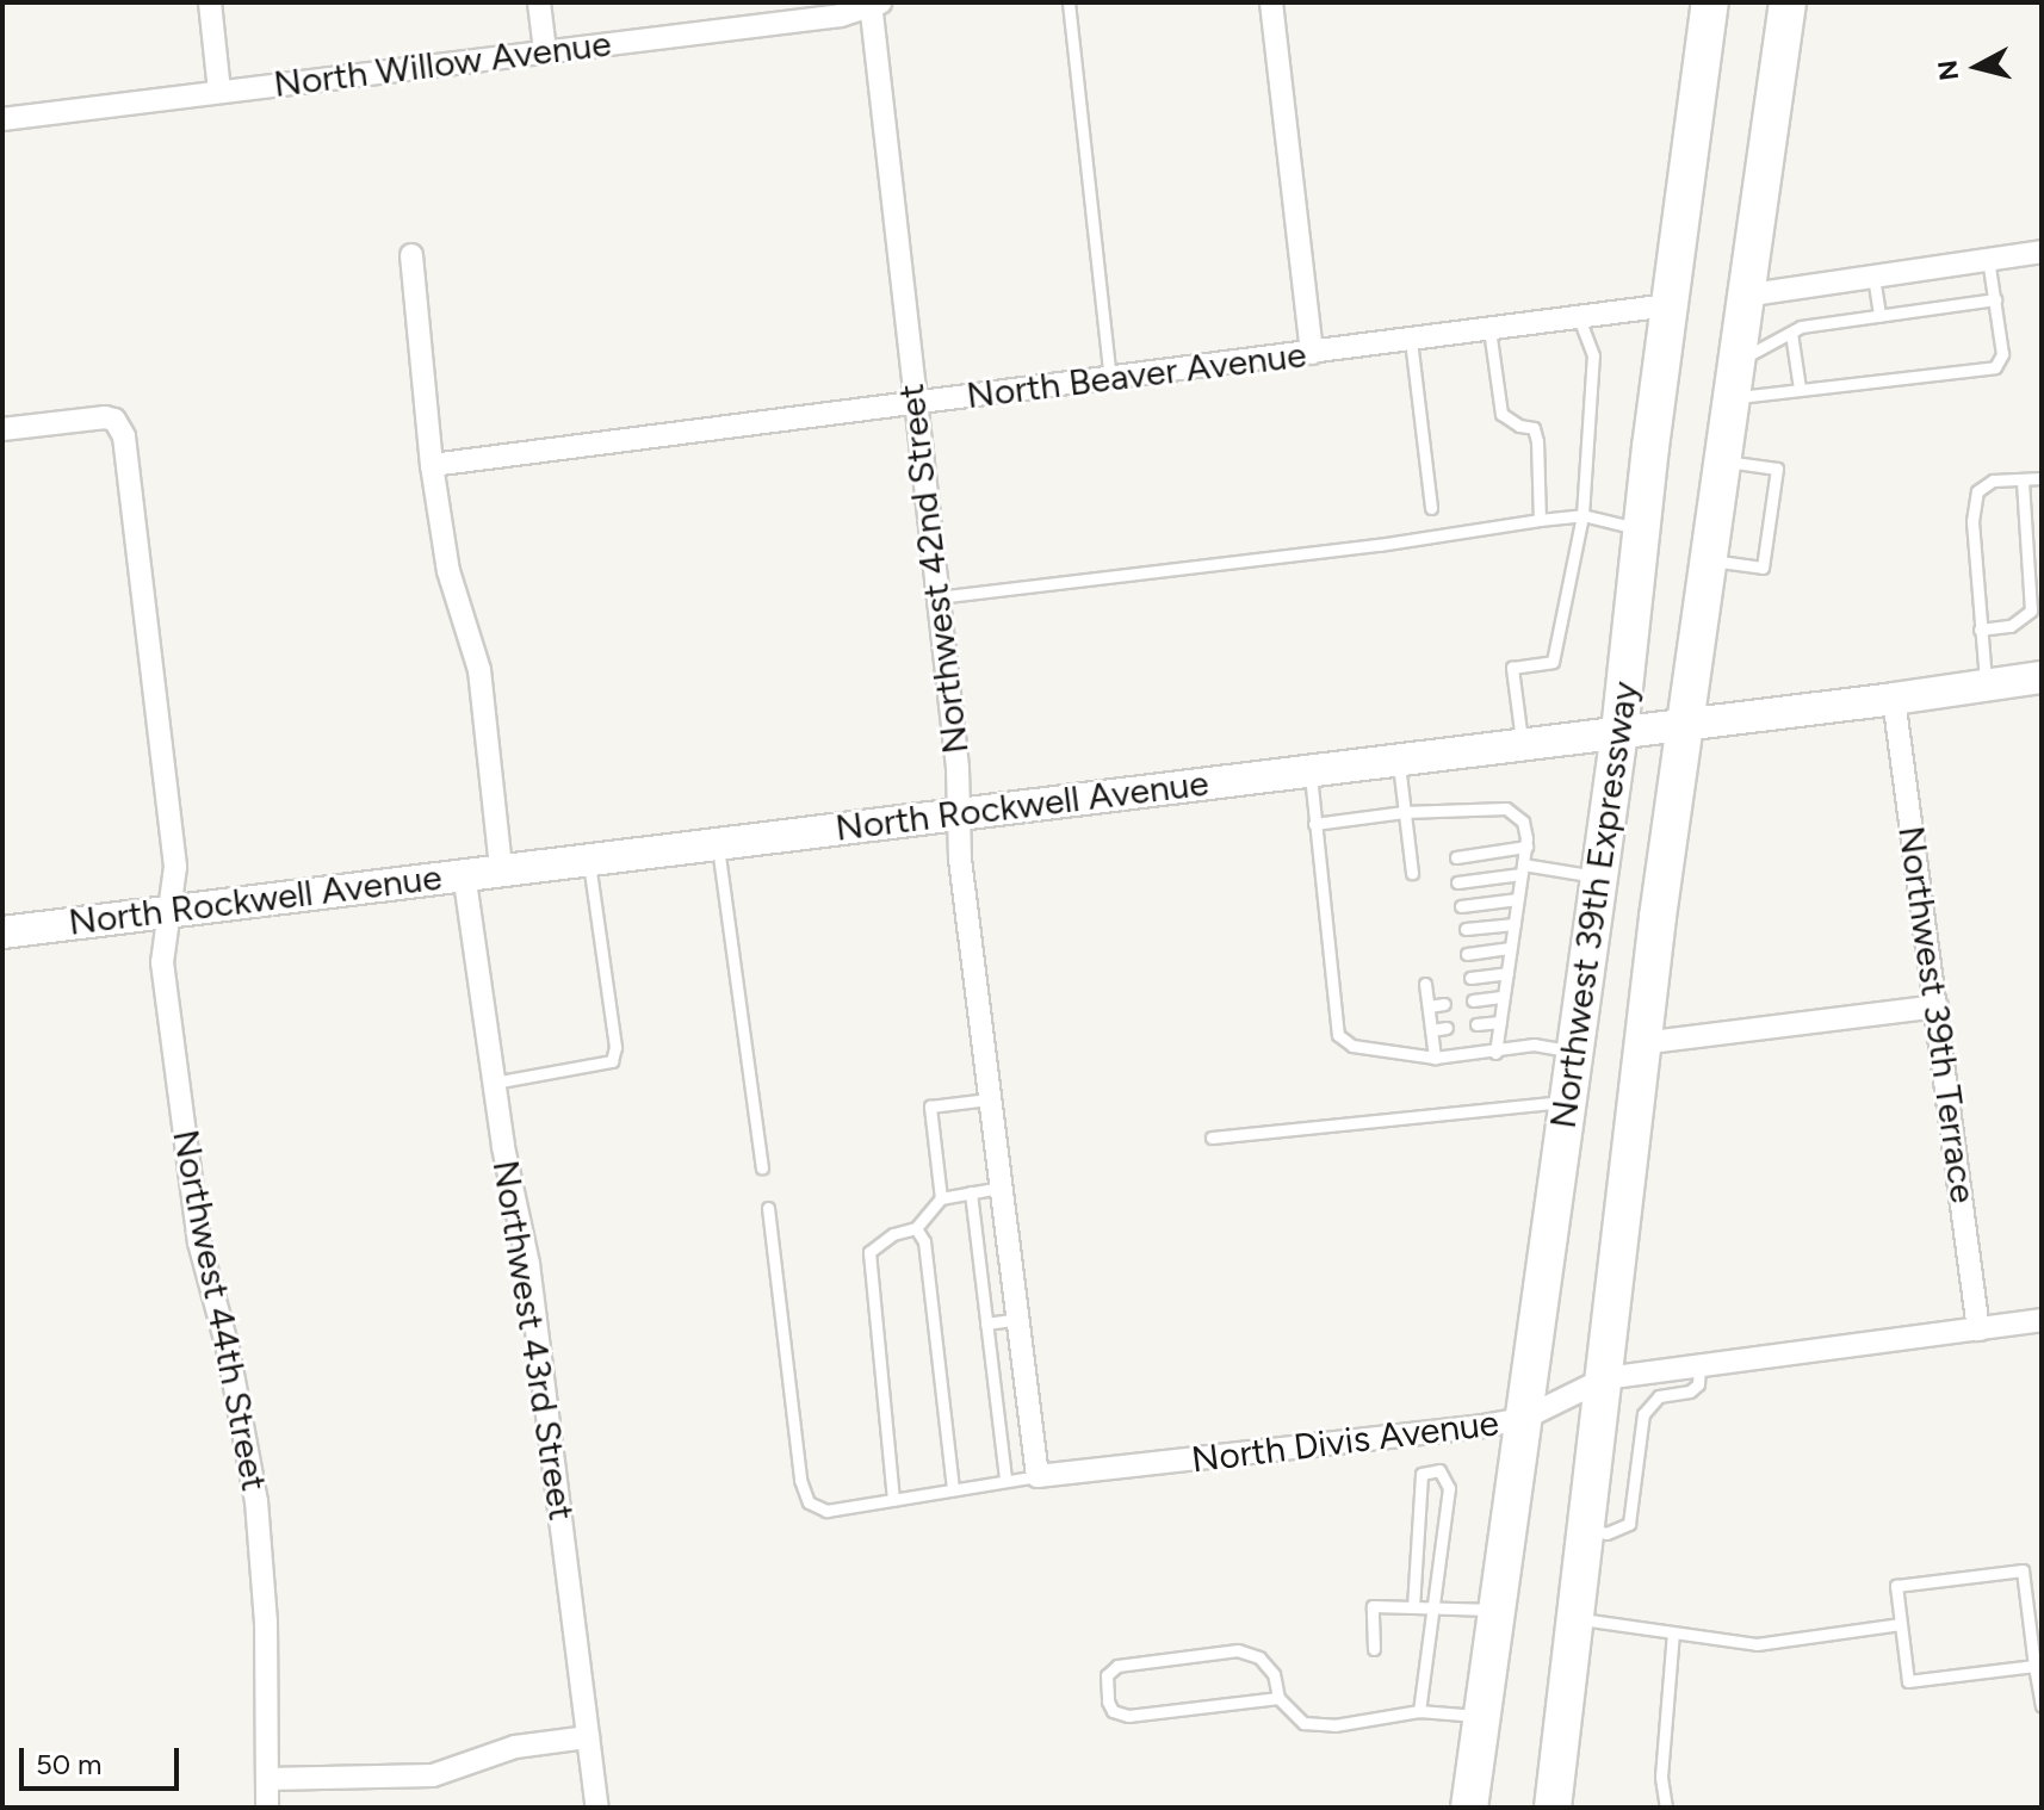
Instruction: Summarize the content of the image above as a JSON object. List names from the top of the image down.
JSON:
{
  "streets": {
    "highway": ["Northwest 39th Expressway"],
    "main road": ["North Rockwell Avenue"],
    "street": [
      "North Willow Avenue",
      "North Beaver Avenue",
      "Northwest 42nd Street",
      "Northwest 39th Terrace",
      "Northwest 44th Street",
      "Northwest 43rd Street",
      "North Divis Avenue"
    ]
  },
  "crossings": [
    ["North Willow Avenue", "Northwest 42nd Street"],
    ["North Beaver Avenue", "Northwest 42nd Street"],
    ["North Beaver Avenue", "Northwest 39th Expressway"],
    ["Northwest 42nd Street", "North Rockwell Avenue"],
    ["Northwest 42nd Street", "North Divis Avenue"],
    ["North Rockwell Avenue", "Northwest 39th Expressway"],
    ["North Rockwell Avenue", "Northwest 39th Terrace"],
    ["North Rockwell Avenue", "Northwest 44th Street"],
    ["North Rockwell Avenue", "Northwest 43rd Street"],
    ["Northwest 39th Expressway", "North Divis Avenue"],
    ["Northwest 39th Terrace", "North Divis Avenue"]
  ],
  "scale_bar": "50 m",
  "north": "left"
}
